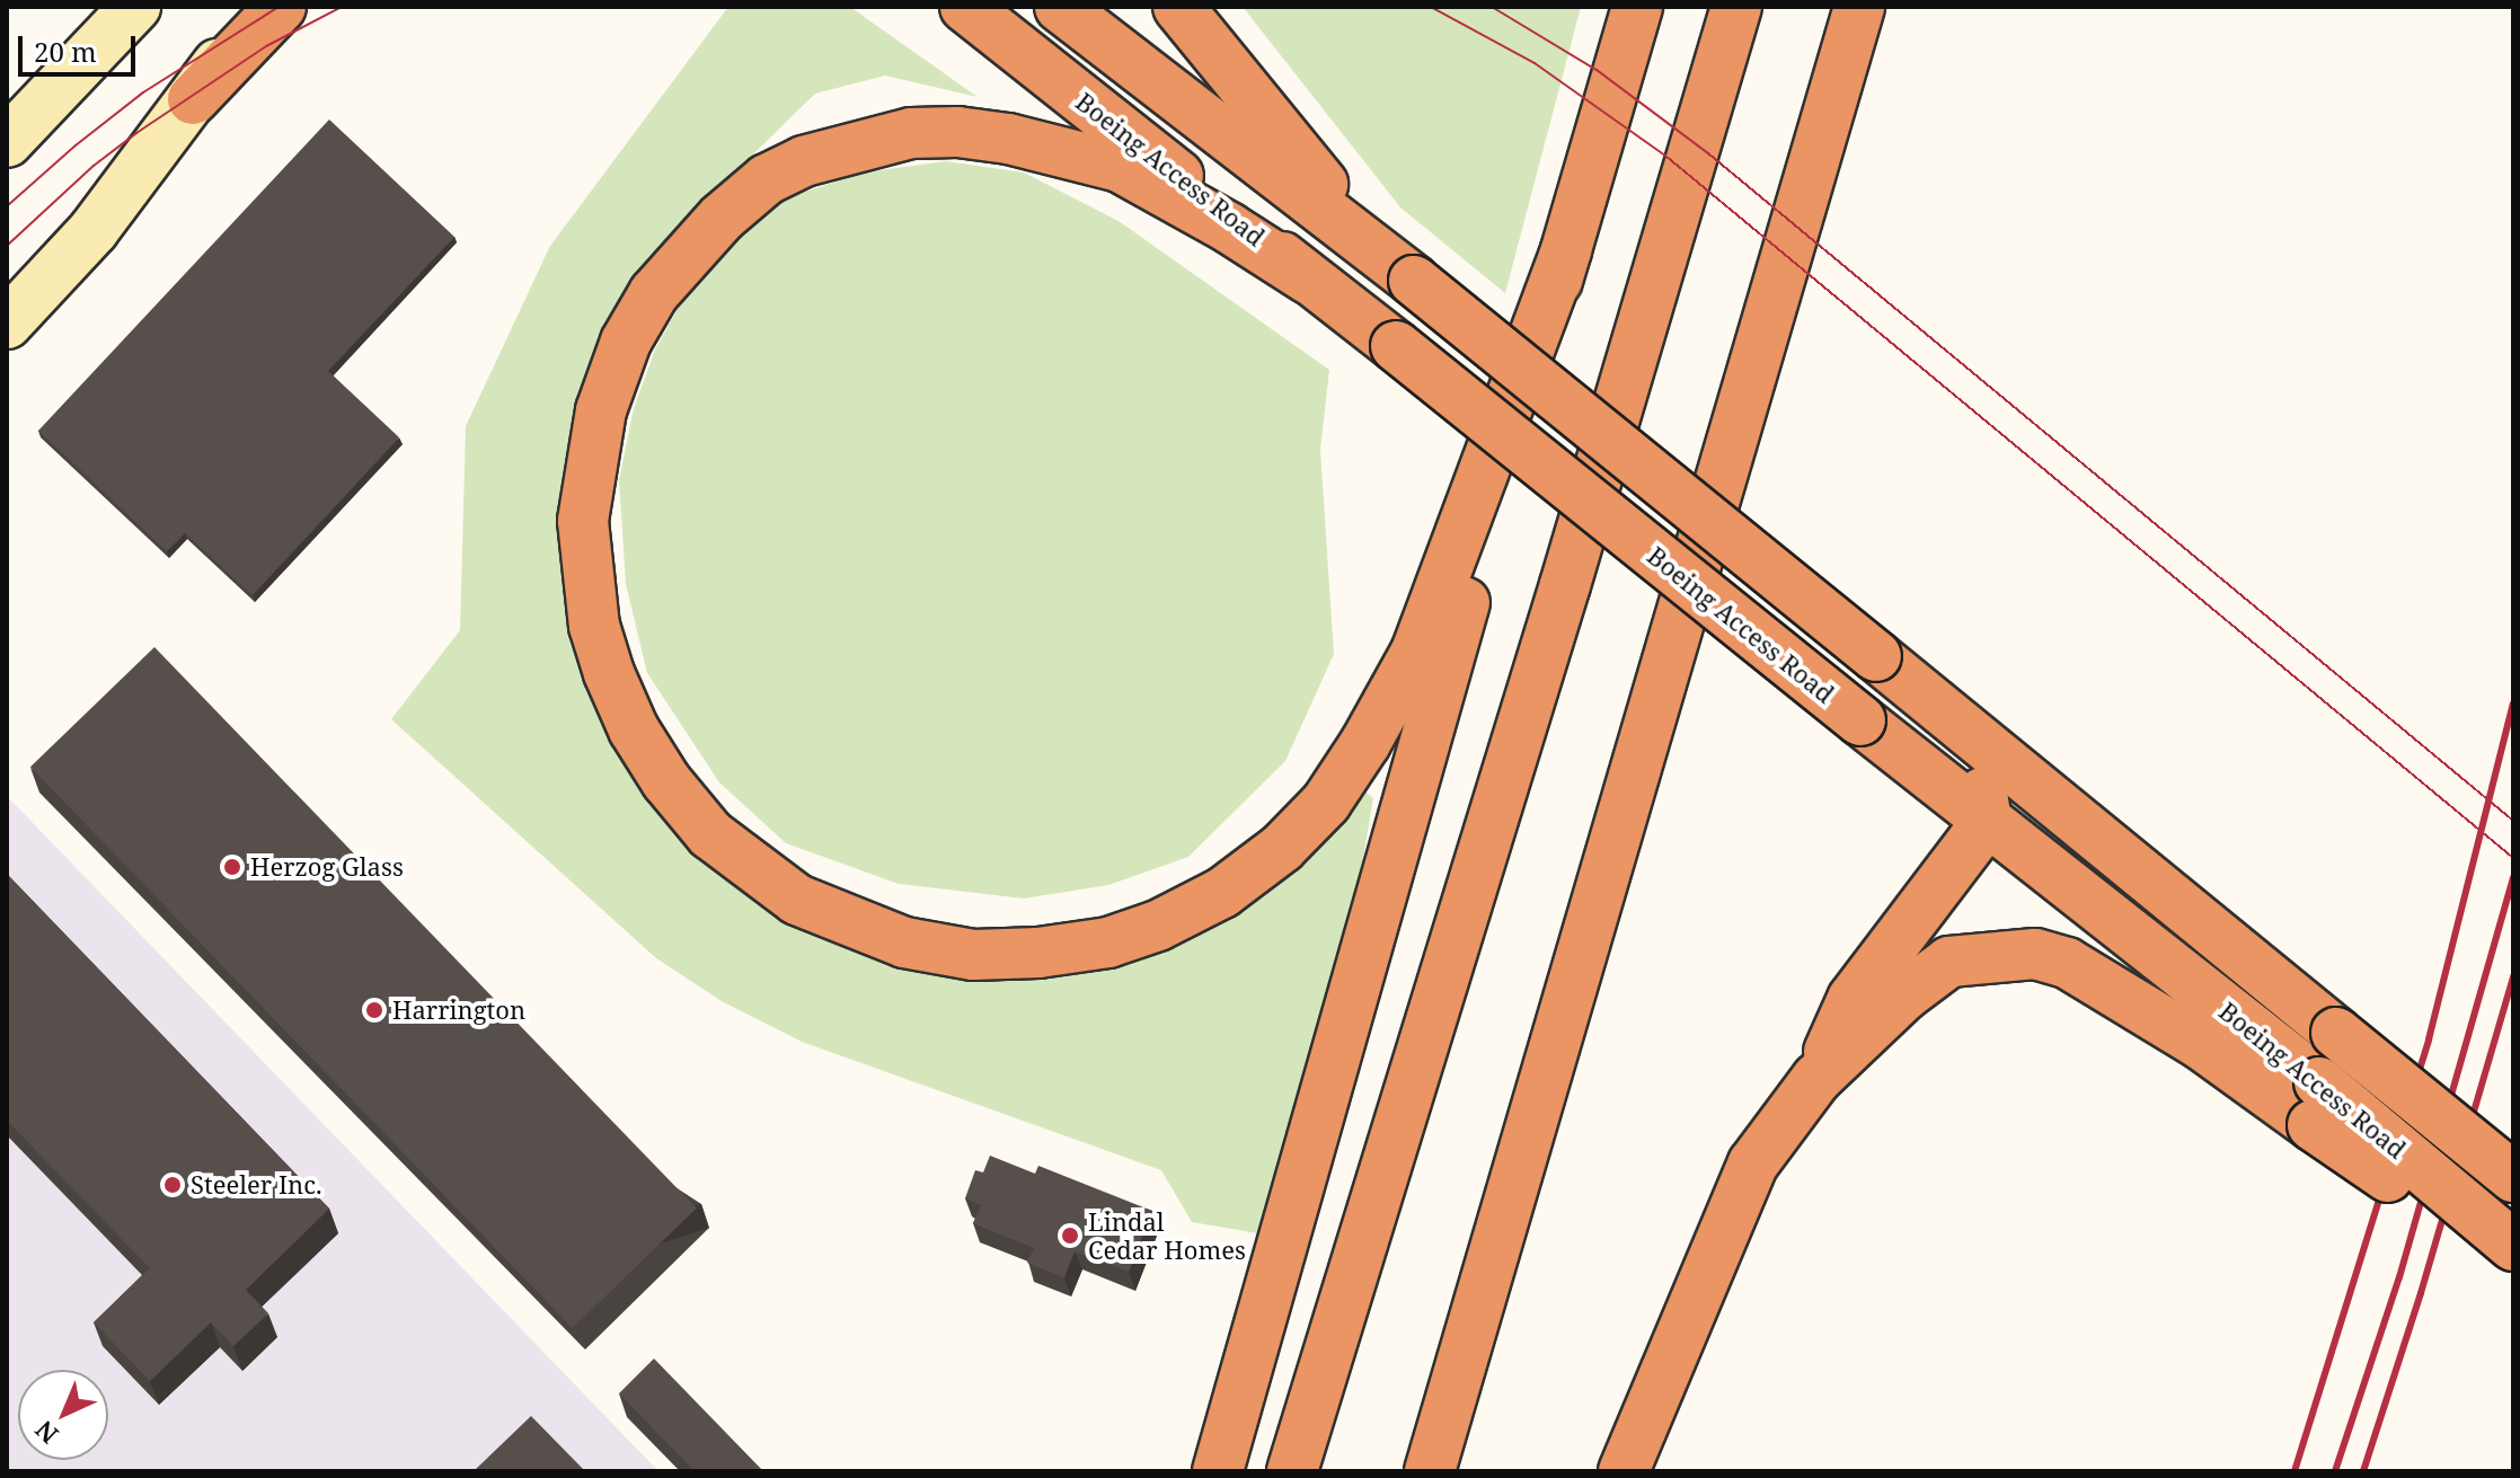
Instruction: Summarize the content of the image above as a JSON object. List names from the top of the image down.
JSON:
{
  "streets": {
    "highway": ["Boeing Access Road"]
  },
  "places": [
    "Herzog Glass",
    "Harrington",
    "Steeler Inc.",
    "Lindal Cedar Homes"
  ],
  "scale_bar": "20 m",
  "north": "bottom left"
}
